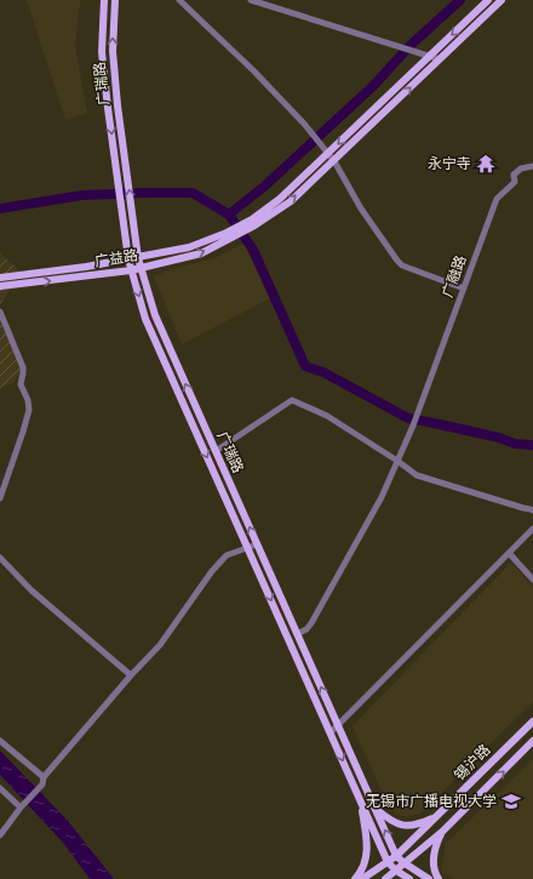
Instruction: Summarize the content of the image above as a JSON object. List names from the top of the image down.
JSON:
{
  "streets": {
    "main road": ["广瑞路", "广益路", "锡沪路"],
    "street": ["广融路"]
  },
  "crossings": [
    ["广瑞路", "广益路"],
    ["广瑞路", "锡沪路"]
  ],
  "places": {
    "temple": ["永宁寺"],
    "school or university": ["无锡市广播电视大学"]
  }
}
